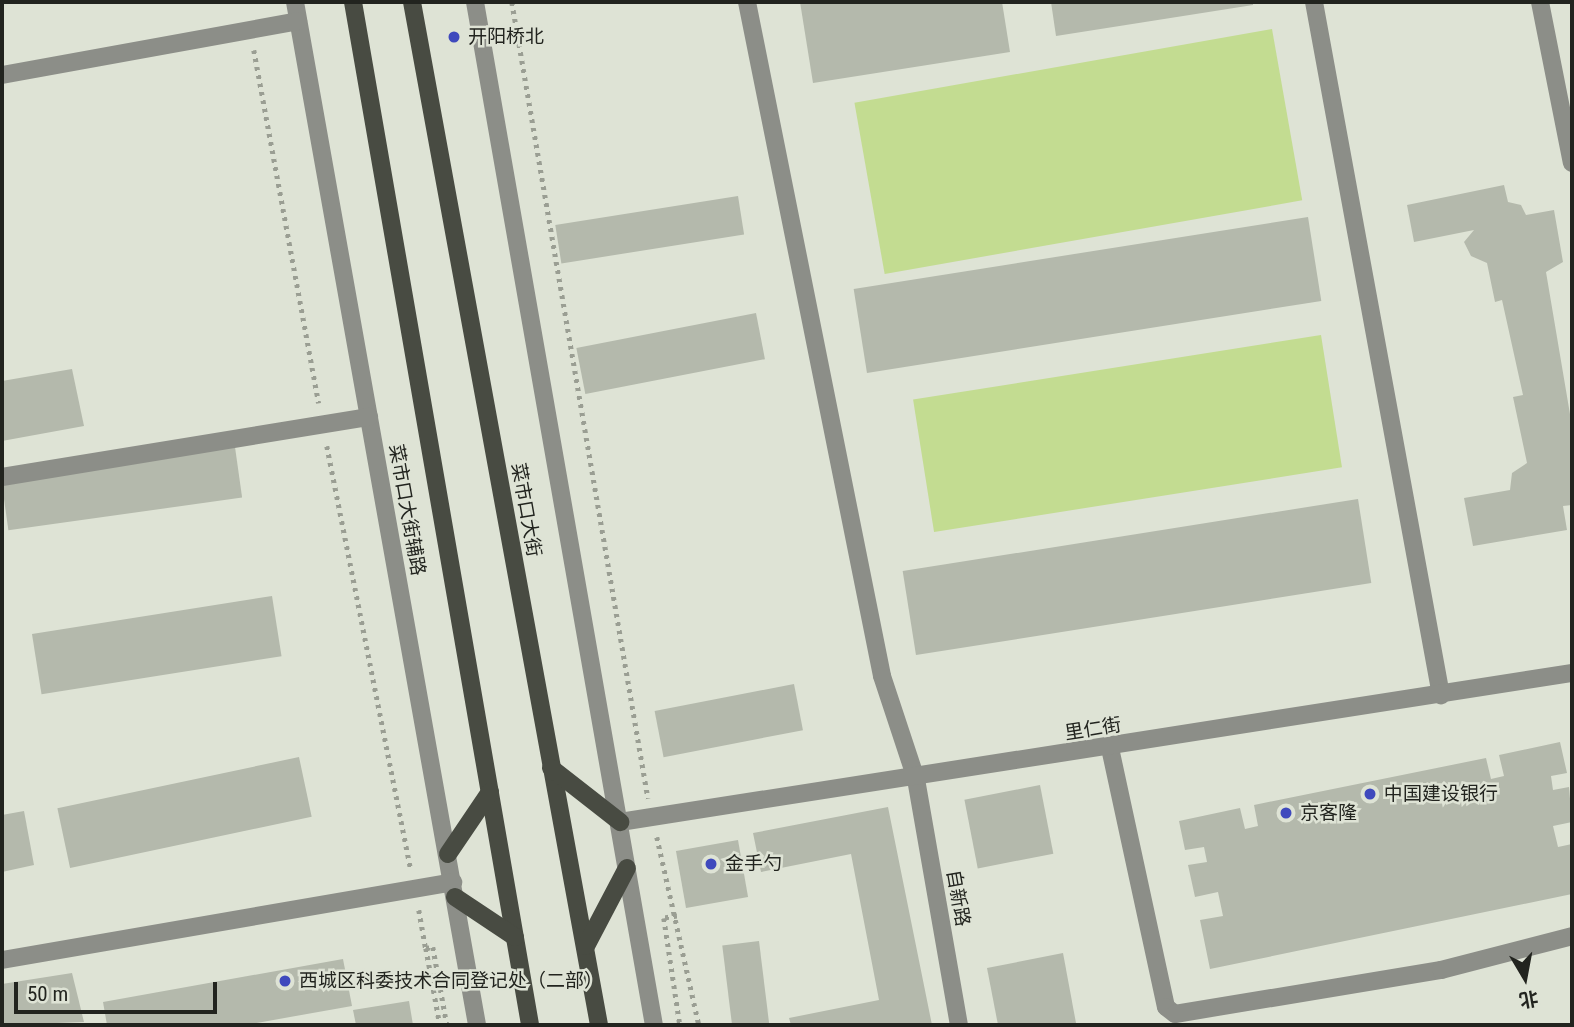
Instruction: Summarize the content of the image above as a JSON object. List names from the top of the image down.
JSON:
{
  "streets": {
    "main road": ["菜市口大街"],
    "street": ["菜市口大街辅路", "里仁街", "自新路"]
  },
  "crossings": [
    ["里仁街", "自新路"]
  ],
  "places": [
    "开阳桥北",
    "中国建设银行",
    "京客隆",
    "金手勺",
    "西城区科委技术合同登记处（二部）"
  ],
  "scale_bar": "50 m",
  "north": "bottom"
}
